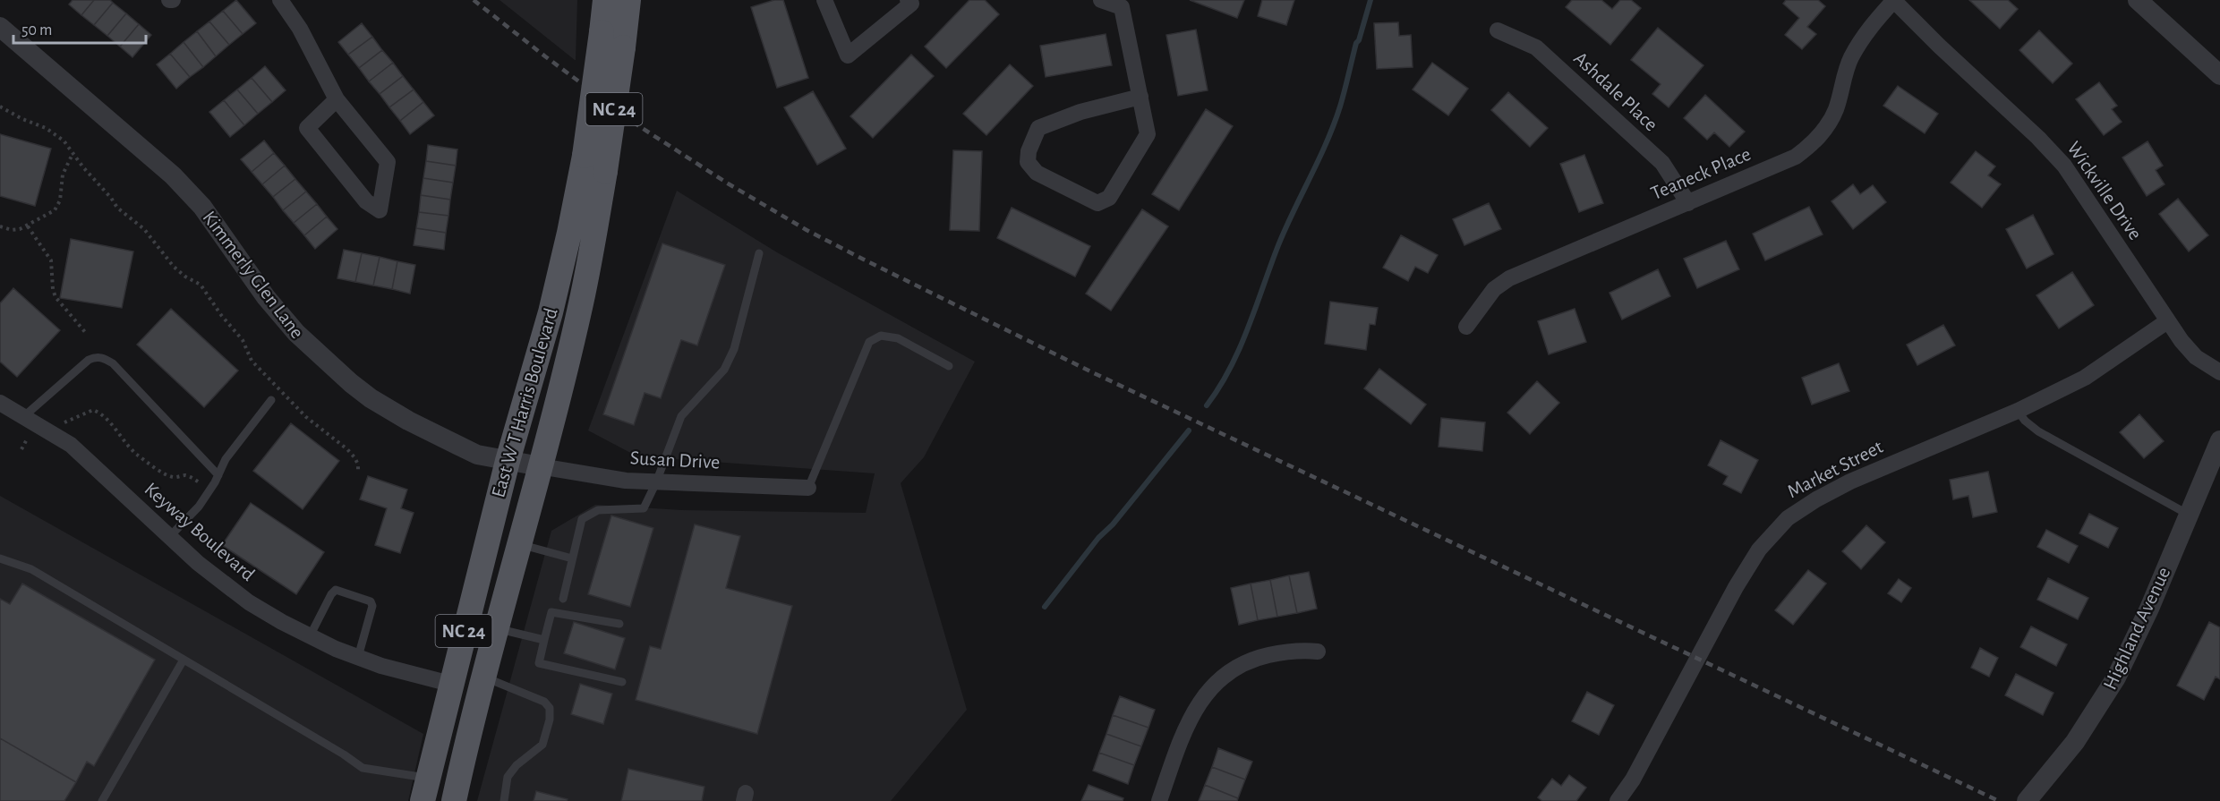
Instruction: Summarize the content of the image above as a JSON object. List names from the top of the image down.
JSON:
{
  "streets": {
    "main road": ["NC 24", "East W T Harris Boulevard"],
    "street": [
      "Ashdale Place",
      "Teaneck Place",
      "Wickville Drive",
      "Kimmerly Glen Lane",
      "Susan Drive",
      "Market Street",
      "Keyway Boulevard",
      "Highland Avenue"
    ]
  },
  "crossings": [
    ["Ashdale Place", "Teaneck Place"],
    ["Teaneck Place", "Wickville Drive"],
    ["Wickville Drive", "Market Street"],
    ["Kimmerly Glen Lane", "East W T Harris Boulevard"],
    ["Kimmerly Glen Lane", "Susan Drive"],
    ["East W T Harris Boulevard", "Susan Drive"],
    ["East W T Harris Boulevard", "Keyway Boulevard"]
  ],
  "scale_bar": "50 m"
}
